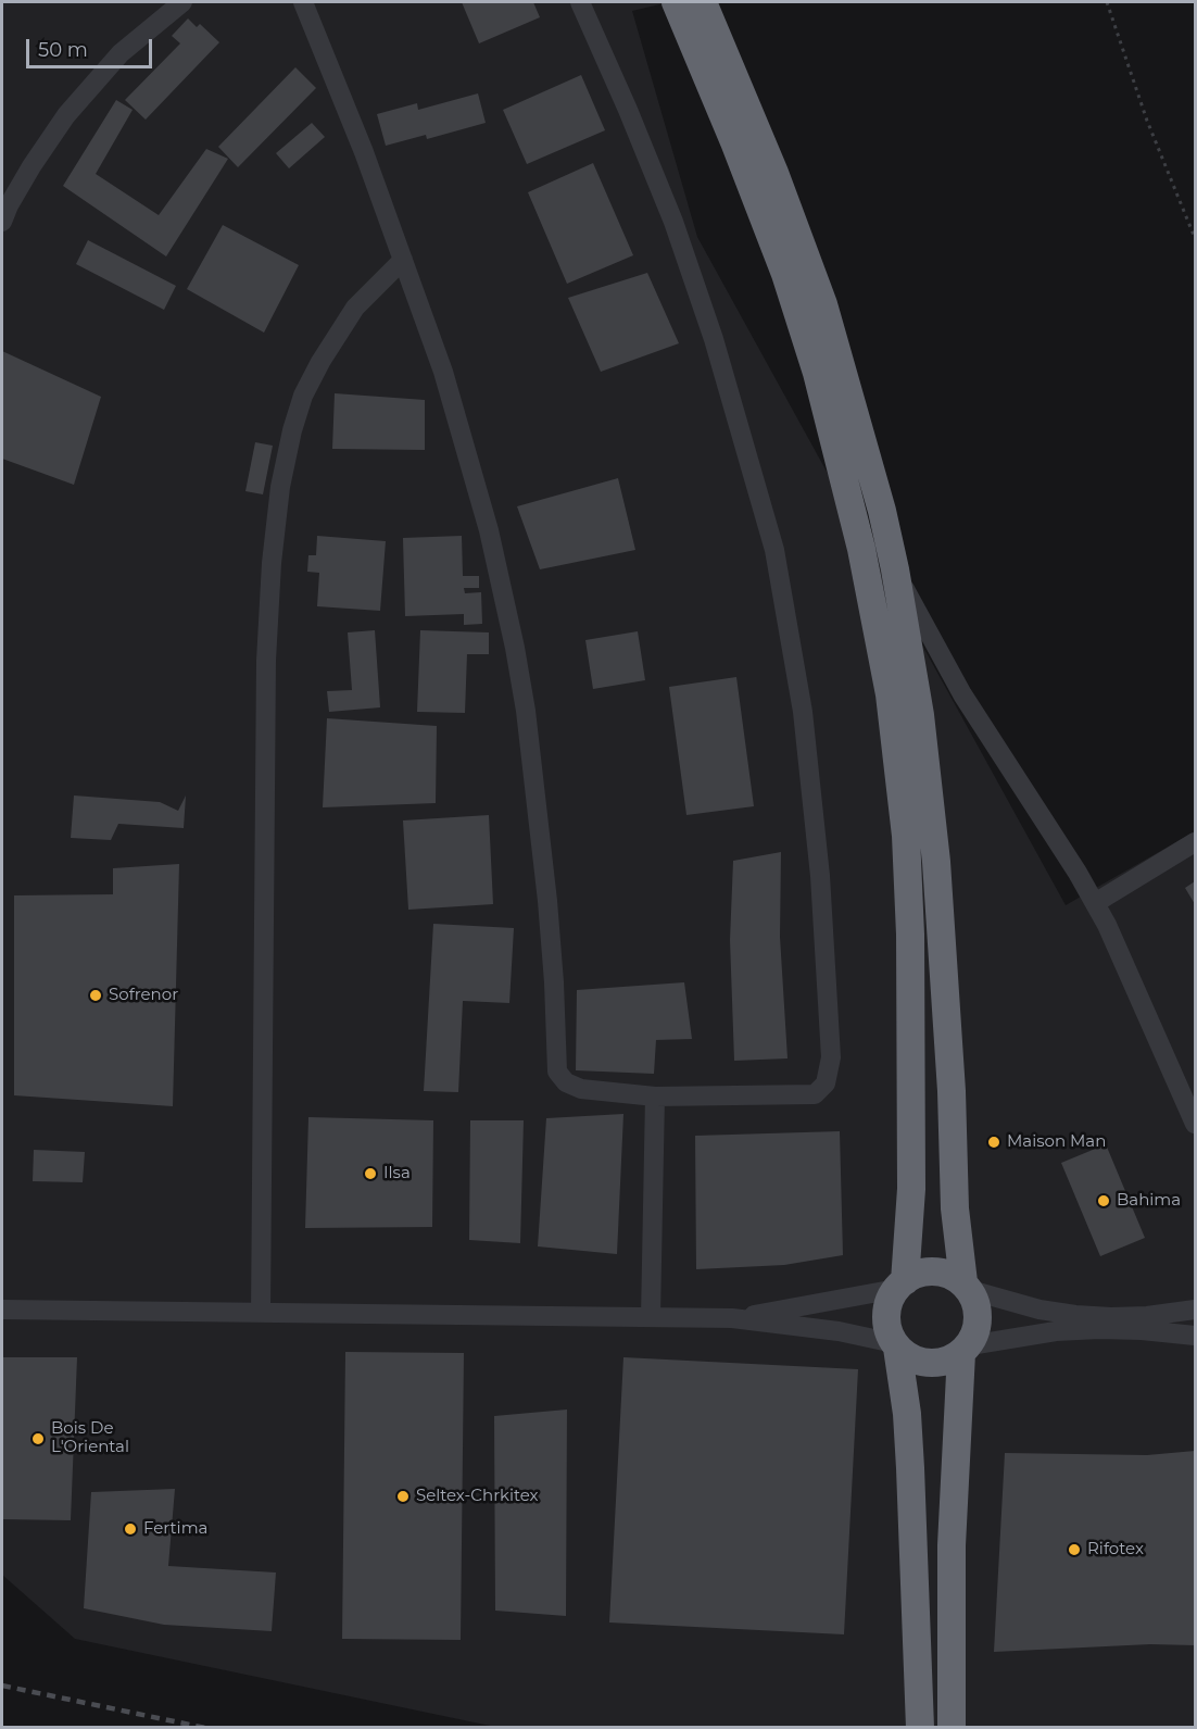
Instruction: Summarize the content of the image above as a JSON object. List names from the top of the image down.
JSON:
{
  "places": [
    "Sofrenor",
    "Maison Man",
    "Ilsa",
    "Bahima",
    "Bois De L'Oriental",
    "Seltex-Chrkitex",
    "Fertima",
    "Rifotex"
  ],
  "scale_bar": "50 m"
}
